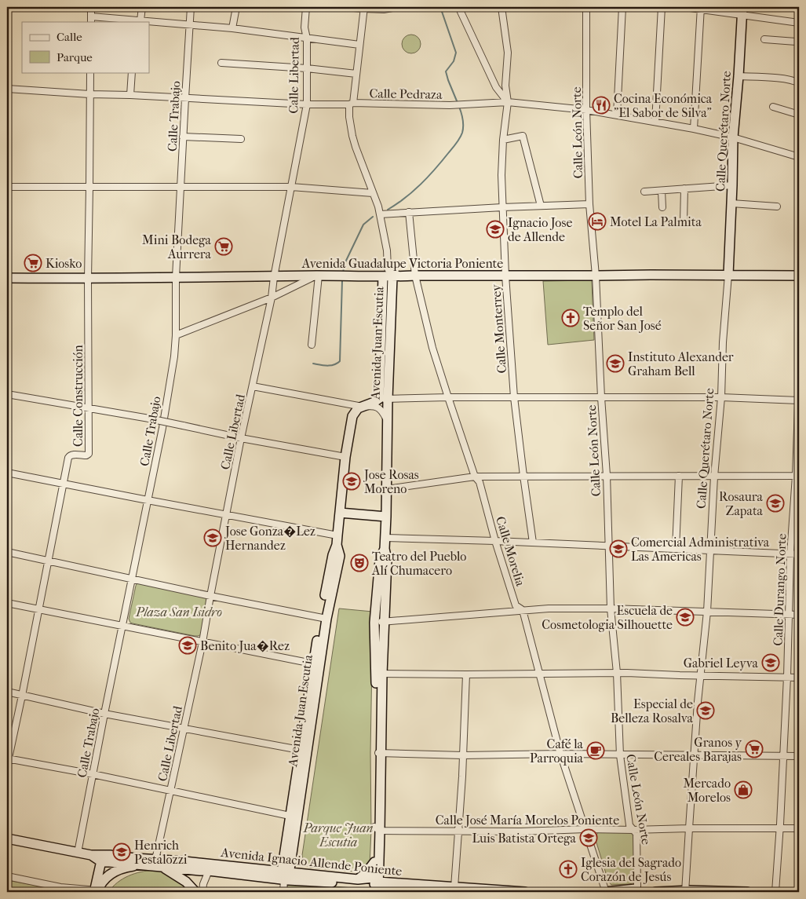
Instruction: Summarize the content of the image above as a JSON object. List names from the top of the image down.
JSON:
{
  "streets": {
    "main road": [
      "Calle Querétaro Norte",
      "Avenida Guadalupe Victoria Poniente",
      "Avenida Juan Escutia",
      "Avenida Ignacio Allende Poniente"
    ],
    "street": [
      "Calle Libertad",
      "Calle Pedraza",
      "Calle Trabajo",
      "Calle León Norte",
      "Calle Monterrey",
      "Calle Construcción",
      "Calle Morelia",
      "Calle Durango Norte",
      "Calle José María Morelos Poniente"
    ]
  },
  "crossings": [
    ["Calle Libertad", "Calle Pedraza"],
    ["Calle Libertad", "Avenida Guadalupe Victoria Poniente"],
    ["Calle Libertad", "Avenida Ignacio Allende Poniente"],
    ["Calle Pedraza", "Calle Trabajo"],
    ["Calle Pedraza", "Calle Querétaro Norte"],
    ["Calle Pedraza", "Calle León Norte"],
    ["Calle Pedraza", "Calle Monterrey"],
    ["Calle Pedraza", "Calle Construcción"],
    ["Calle Trabajo", "Avenida Guadalupe Victoria Poniente"],
    ["Calle Trabajo", "Avenida Ignacio Allende Poniente"],
    ["Calle Querétaro Norte", "Avenida Guadalupe Victoria Poniente"],
    ["Calle Querétaro Norte", "Calle José María Morelos Poniente"],
    ["Calle León Norte", "Avenida Guadalupe Victoria Poniente"],
    ["Calle León Norte", "Calle José María Morelos Poniente"],
    ["Avenida Guadalupe Victoria Poniente", "Calle Monterrey"],
    ["Avenida Guadalupe Victoria Poniente", "Avenida Juan Escutia"],
    ["Avenida Guadalupe Victoria Poniente", "Calle Construcción"],
    ["Avenida Guadalupe Victoria Poniente", "Calle Morelia"],
    ["Avenida Juan Escutia", "Calle José María Morelos Poniente"],
    ["Avenida Juan Escutia", "Avenida Ignacio Allende Poniente"],
    ["Calle Morelia", "Calle José María Morelos Poniente"],
    ["Calle Durango Norte", "Calle José María Morelos Poniente"]
  ],
  "parks": ["Plaza San Isidro", "Parque Juan Escutia"],
  "places": {
    "restaurant": ["Cocina Económica \"El Sabor de Silva\""],
    "hotel": ["Motel La Palmita"],
    "school or university": [
      "Ignacio Jose de Allende",
      "Instituto Alexander Graham Bell",
      "Jose Rosas Moreno",
      "Rosaura Zapata",
      "Jose Gonza�Lez Hernandez",
      "Comercial Administrativa Las Americas",
      "Escuela de Cosmetologia Silhouette",
      "Benito Jua�Rez",
      "Gabriel Leyva",
      "Especial de Belleza Rosalva",
      "Luis Batista Ortega",
      "Henrich Pestalozzi"
    ],
    "supermarket": ["Mini Bodega Aurrera", "Kiosko", "Granos y Cereales Barajas"],
    "church": ["Templo del Señor San José", "Iglesia del Sagrado Corazón de Jesús"],
    "theatre": ["Teatro del Pueblo Alí Chumacero"],
    "cafe": ["Café la Parroquia"],
    "shop": ["Mercado Morelos"]
  },
  "legend": ["Calle", "Parque"]
}
